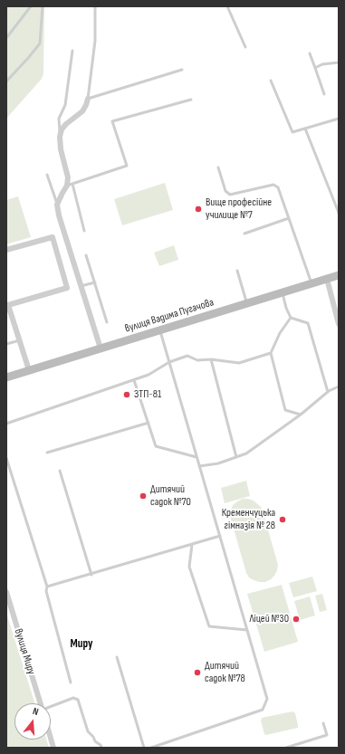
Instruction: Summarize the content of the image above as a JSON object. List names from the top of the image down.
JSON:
{
  "streets": {
    "street": ["вулиця Вадима Пугачова", "вулиця Миру"]
  },
  "districts": ["Миру"],
  "places": [
    "Вище професійне училище №7",
    "ЗТП-81",
    "Дитячий садок №70",
    "Кременчуцька гімназія № 28",
    "Ліцей №30",
    "Дитячий садок №78"
  ],
  "north": "top"
}
